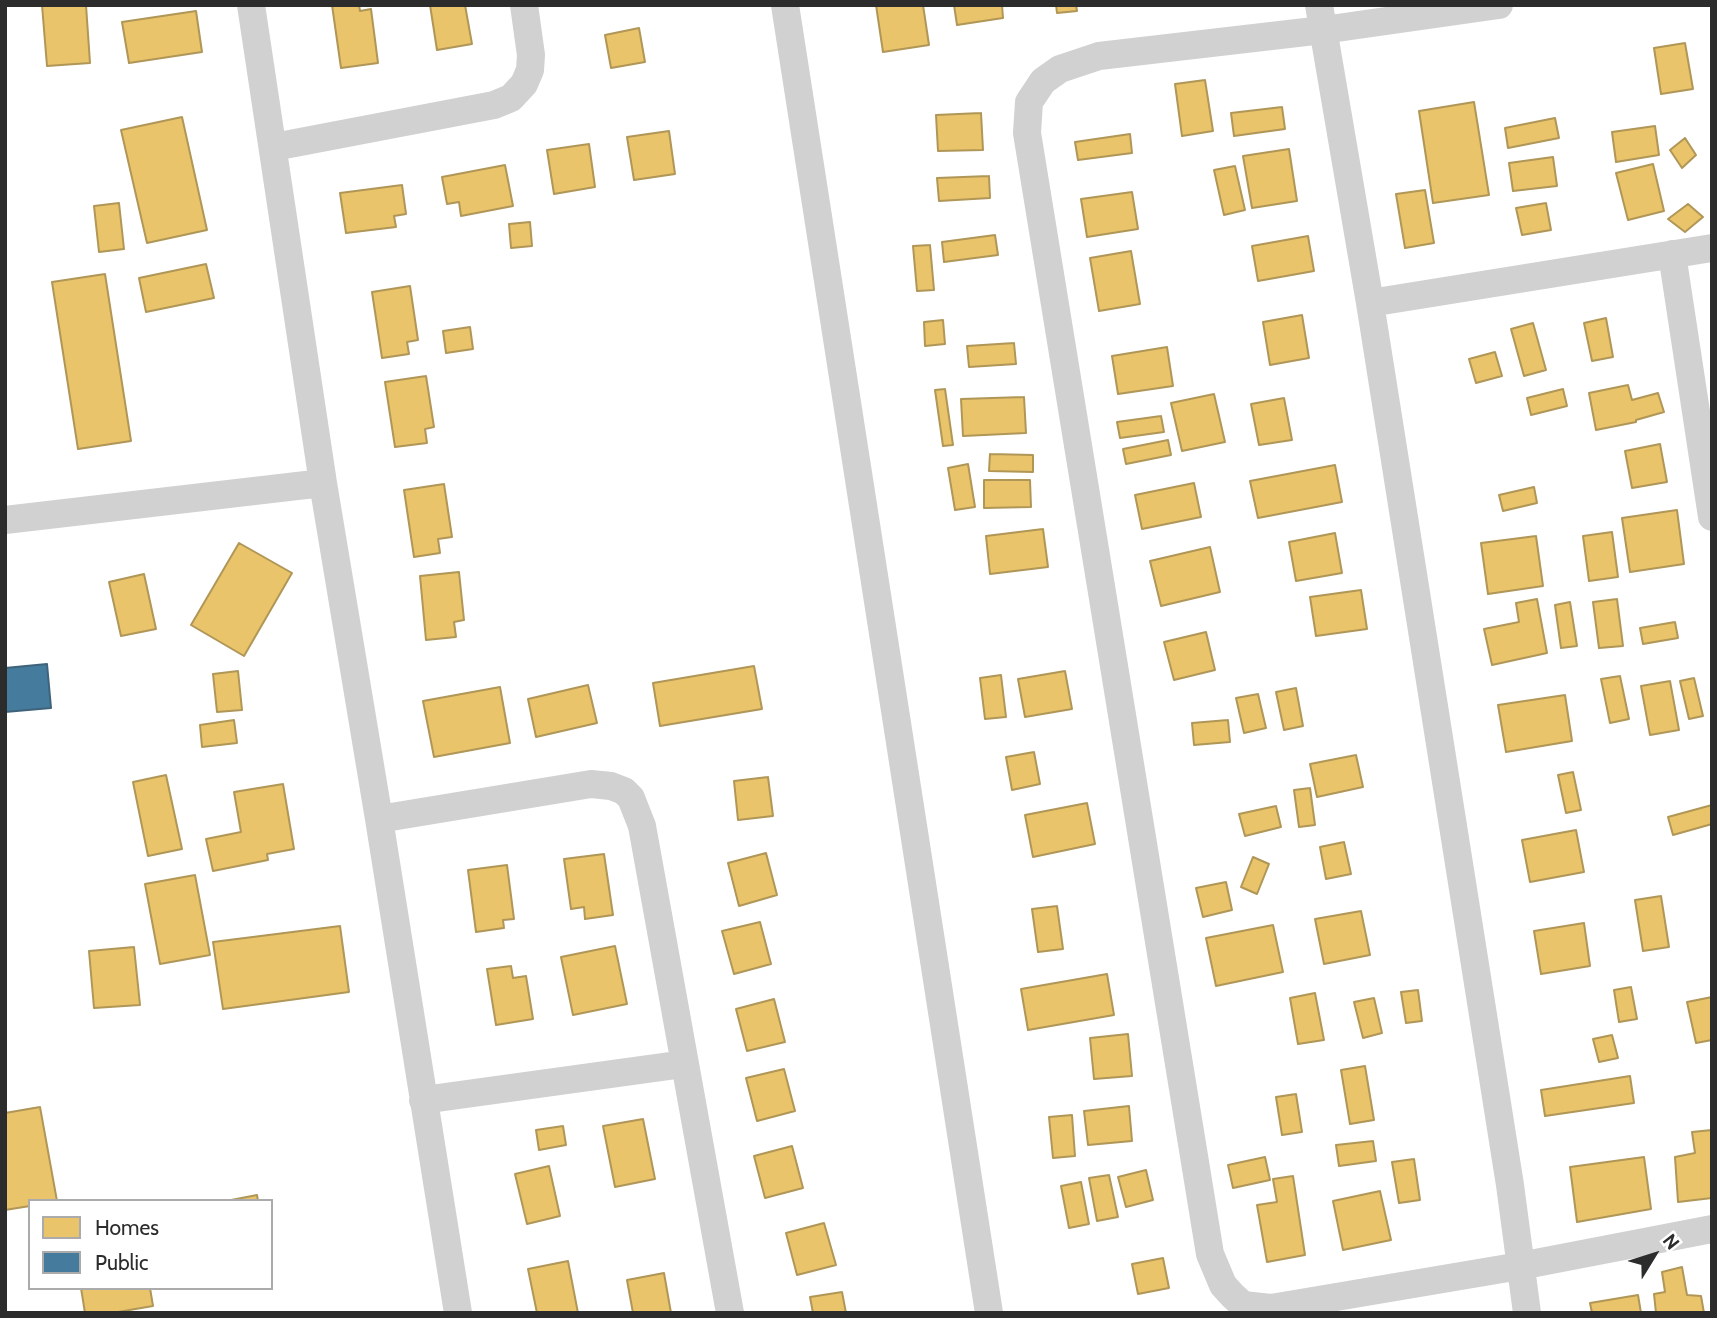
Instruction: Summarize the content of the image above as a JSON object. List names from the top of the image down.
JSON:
{
  "legend": ["Homes", "Public"],
  "north": "top right"
}
